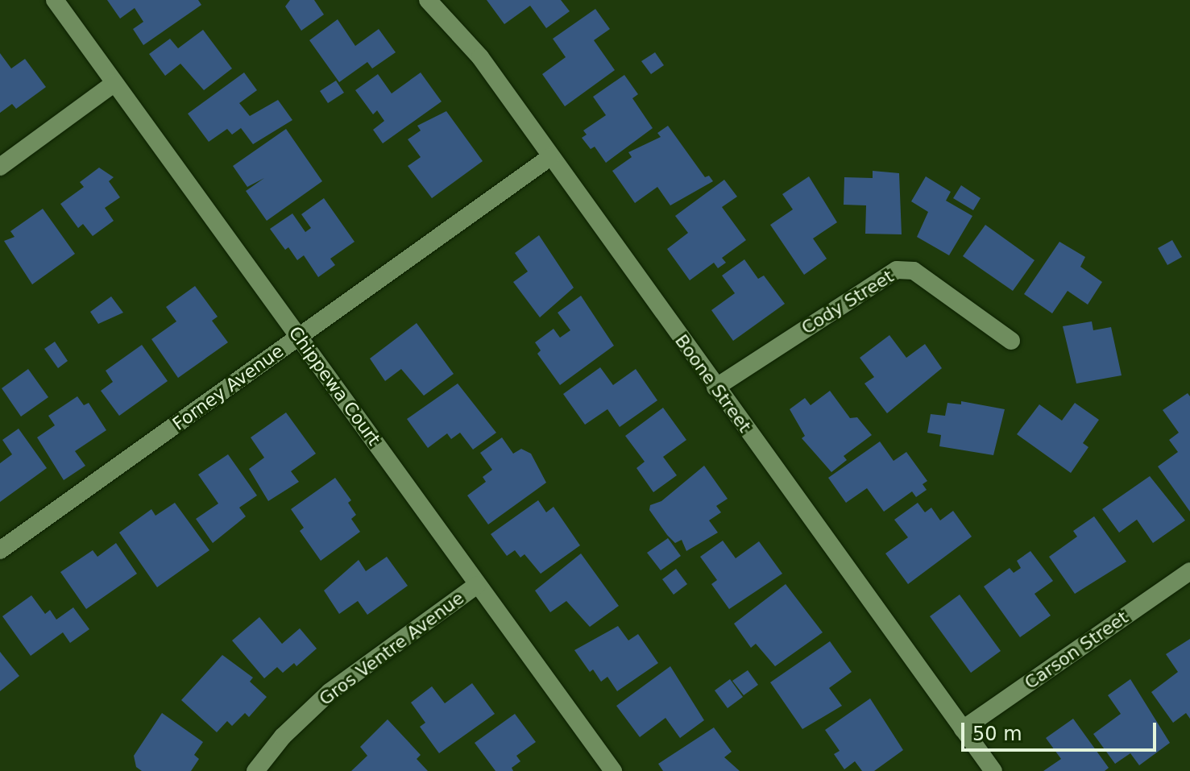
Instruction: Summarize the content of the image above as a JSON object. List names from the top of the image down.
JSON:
{
  "streets": {
    "street": [
      "Cody Street",
      "Boone Street",
      "Chippewa Court",
      "Forney Avenue",
      "Gros Ventre Avenue",
      "Carson Street"
    ]
  },
  "crossings": [
    ["Cody Street", "Boone Street"],
    ["Boone Street", "Forney Avenue"],
    ["Boone Street", "Carson Street"],
    ["Chippewa Court", "Forney Avenue"],
    ["Chippewa Court", "Gros Ventre Avenue"]
  ],
  "scale_bar": "50 m"
}
